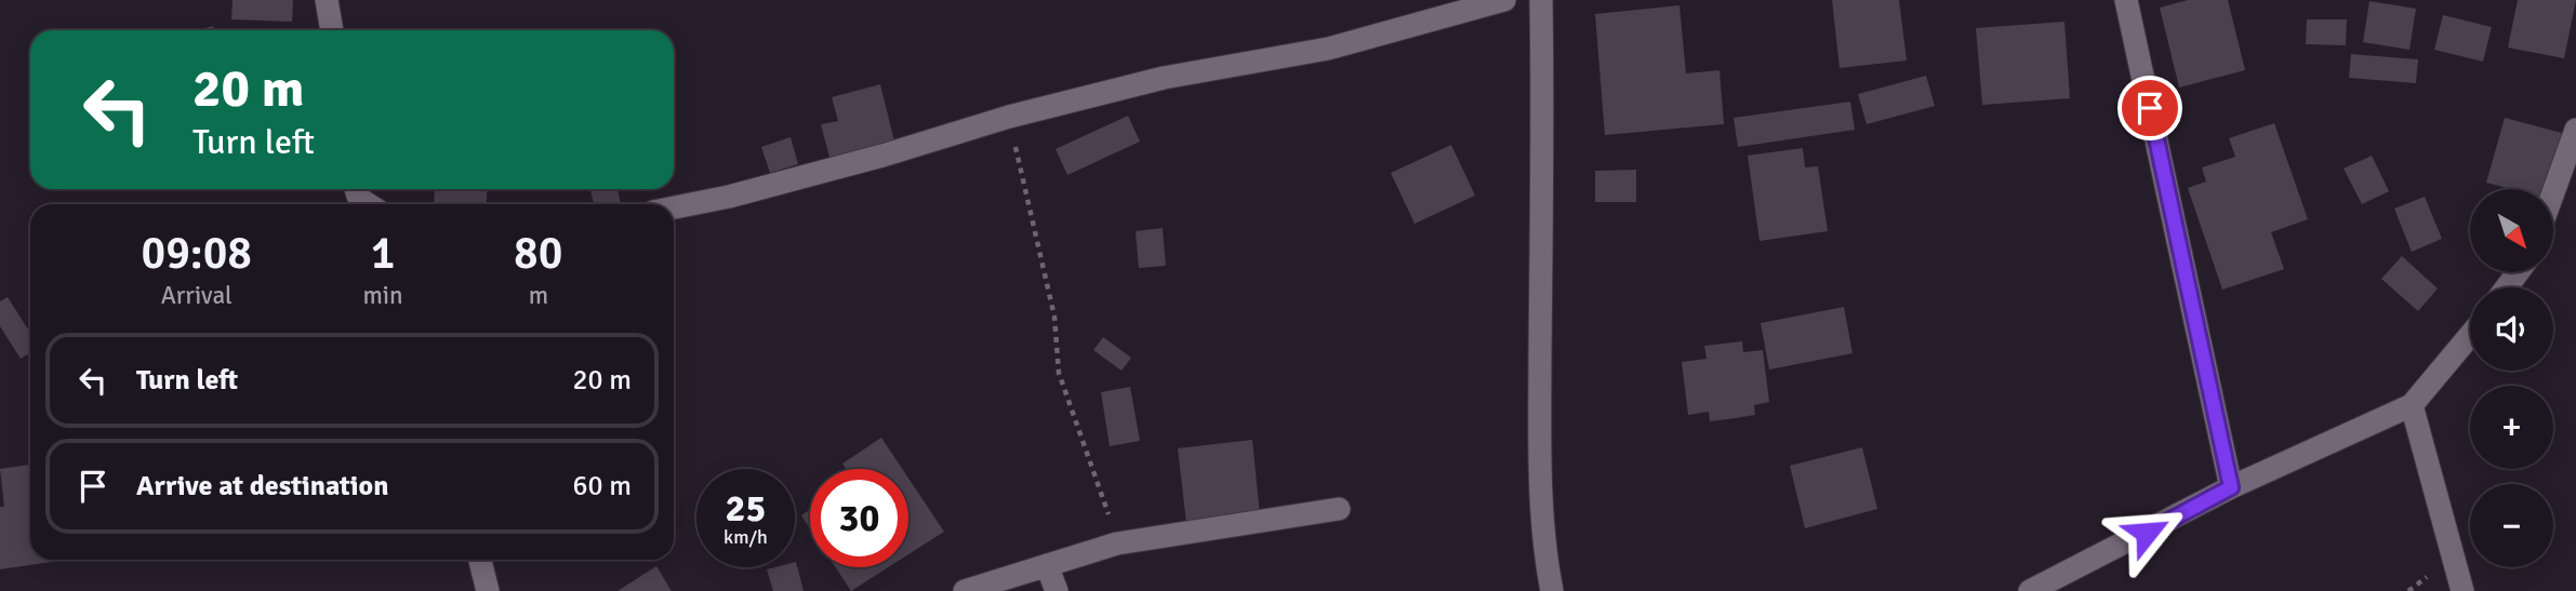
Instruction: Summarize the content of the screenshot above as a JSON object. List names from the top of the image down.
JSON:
{
  "north": "bottom right",
  "page": {
    "turn": ["20 m", "Turn left"],
    "map_buttons": ["+", "−"],
    "eta": [
      "09:08",
      "Arrival",
      "1",
      "min",
      "80",
      "m"
    ],
    "list": [
      {
        "name": "Turn left",
        "value": "20 m"
      },
      {
        "name": "Arrive at destination",
        "value": "60 m"
      }
    ],
    "speed": "25 km/h",
    "limit": "30"
  }
}
